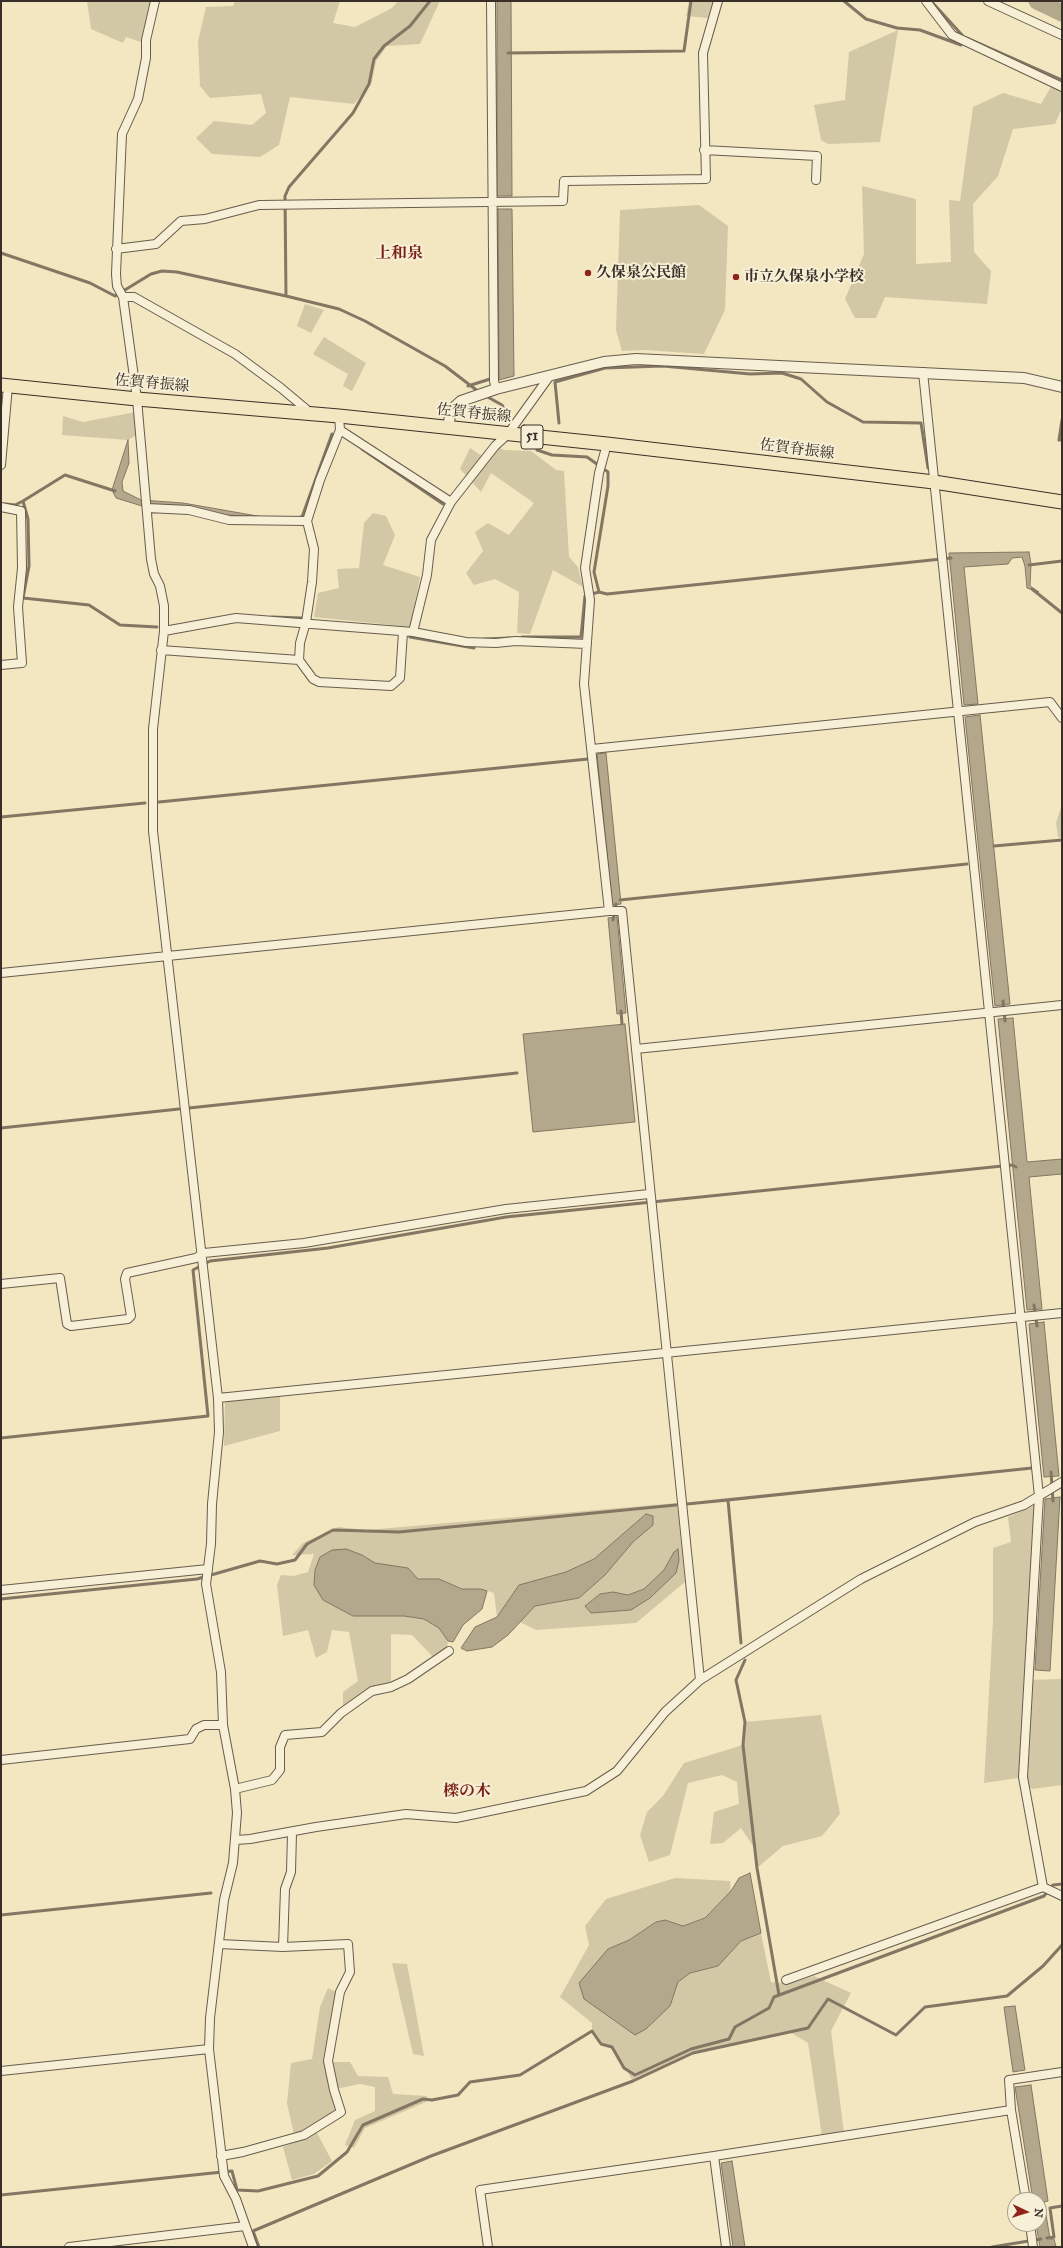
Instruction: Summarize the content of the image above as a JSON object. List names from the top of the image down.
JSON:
{
  "streets": {
    "main road": ["佐賀脊振線", "51"]
  },
  "districts": ["上和泉", "檪の木"],
  "places": ["久保泉公民館", "市立久保泉小学校"],
  "north": "right"
}
